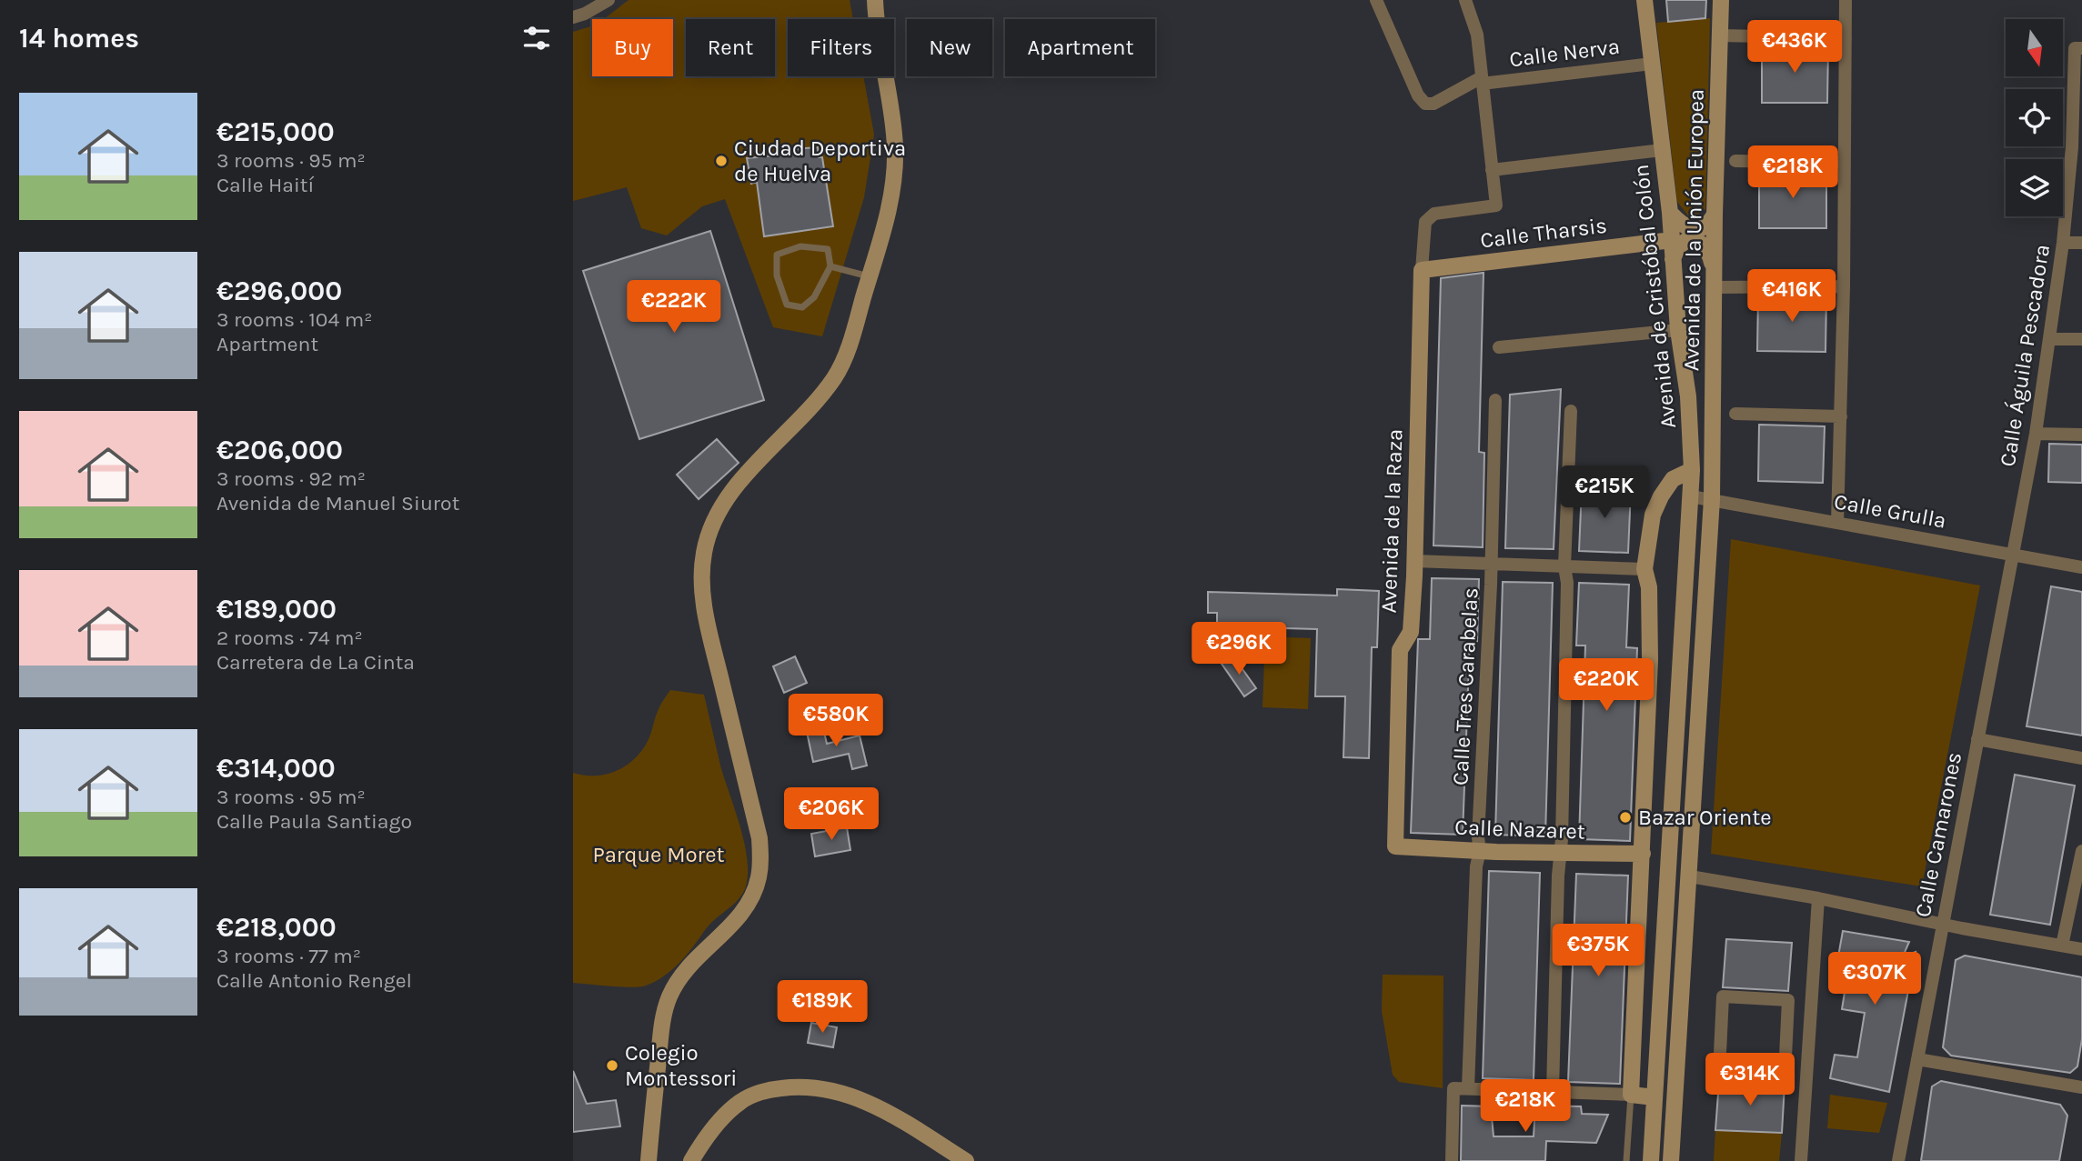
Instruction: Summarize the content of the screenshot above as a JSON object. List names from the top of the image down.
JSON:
{
  "streets": {
    "street": [
      "Calle Nerva",
      "Avenida de la Unión Europea",
      "Calle Tharsis",
      "Avenida de Cristóbal Colón",
      "Calle Águila Pescadora",
      "Calle Grulla",
      "Avenida de la Raza",
      "Calle Tres Carabelas",
      "Calle Nazaret",
      "Calle Camarones"
    ]
  },
  "crossings": [
    ["Calle Nerva", "Avenida de Cristóbal Colón"],
    ["Avenida de la Unión Europea", "Calle Grulla"],
    ["Calle Tharsis", "Avenida de Cristóbal Colón"],
    ["Calle Tharsis", "Avenida de la Raza"],
    ["Avenida de Cristóbal Colón", "Calle Grulla"],
    ["Calle Águila Pescadora", "Calle Grulla"],
    ["Calle Águila Pescadora", "Calle Camarones"],
    ["Calle Grulla", "Calle Camarones"],
    ["Avenida de la Raza", "Calle Nazaret"],
    ["Calle Tres Carabelas", "Calle Nazaret"]
  ],
  "parks": ["Parque Moret"],
  "places": ["Ciudad Deportiva de Huelva", "Bazar Oriente", "Colegio Montessori"],
  "north": "bottom",
  "page": {
    "heading": "14 homes",
    "chip": [
      "Buy",
      "Rent",
      "Filters",
      "New",
      "Apartment"
    ],
    "price": [
      "€436K",
      "€218K",
      "€416K",
      "€222K",
      "€215K",
      "€296K",
      "€220K",
      "€580K",
      "€206K",
      "€375K",
      "€307K",
      "€189K",
      "€314K",
      "€218K"
    ],
    "list": [
      {
        "name": "€215,000",
        "note": "3 rooms · 95 m² · Calle Haití"
      },
      {
        "name": "€296,000",
        "note": "3 rooms · 104 m² · Apartment"
      },
      {
        "name": "€206,000",
        "note": "3 rooms · 92 m² · Avenida de Manuel Siurot"
      },
      {
        "name": "€189,000",
        "note": "2 rooms · 74 m² · Carretera de La Cinta"
      },
      {
        "name": "€314,000",
        "note": "3 rooms · 95 m² · Calle Paula Santiago"
      },
      {
        "name": "€218,000",
        "note": "3 rooms · 77 m² · Calle Antonio Rengel"
      }
    ]
  }
}
